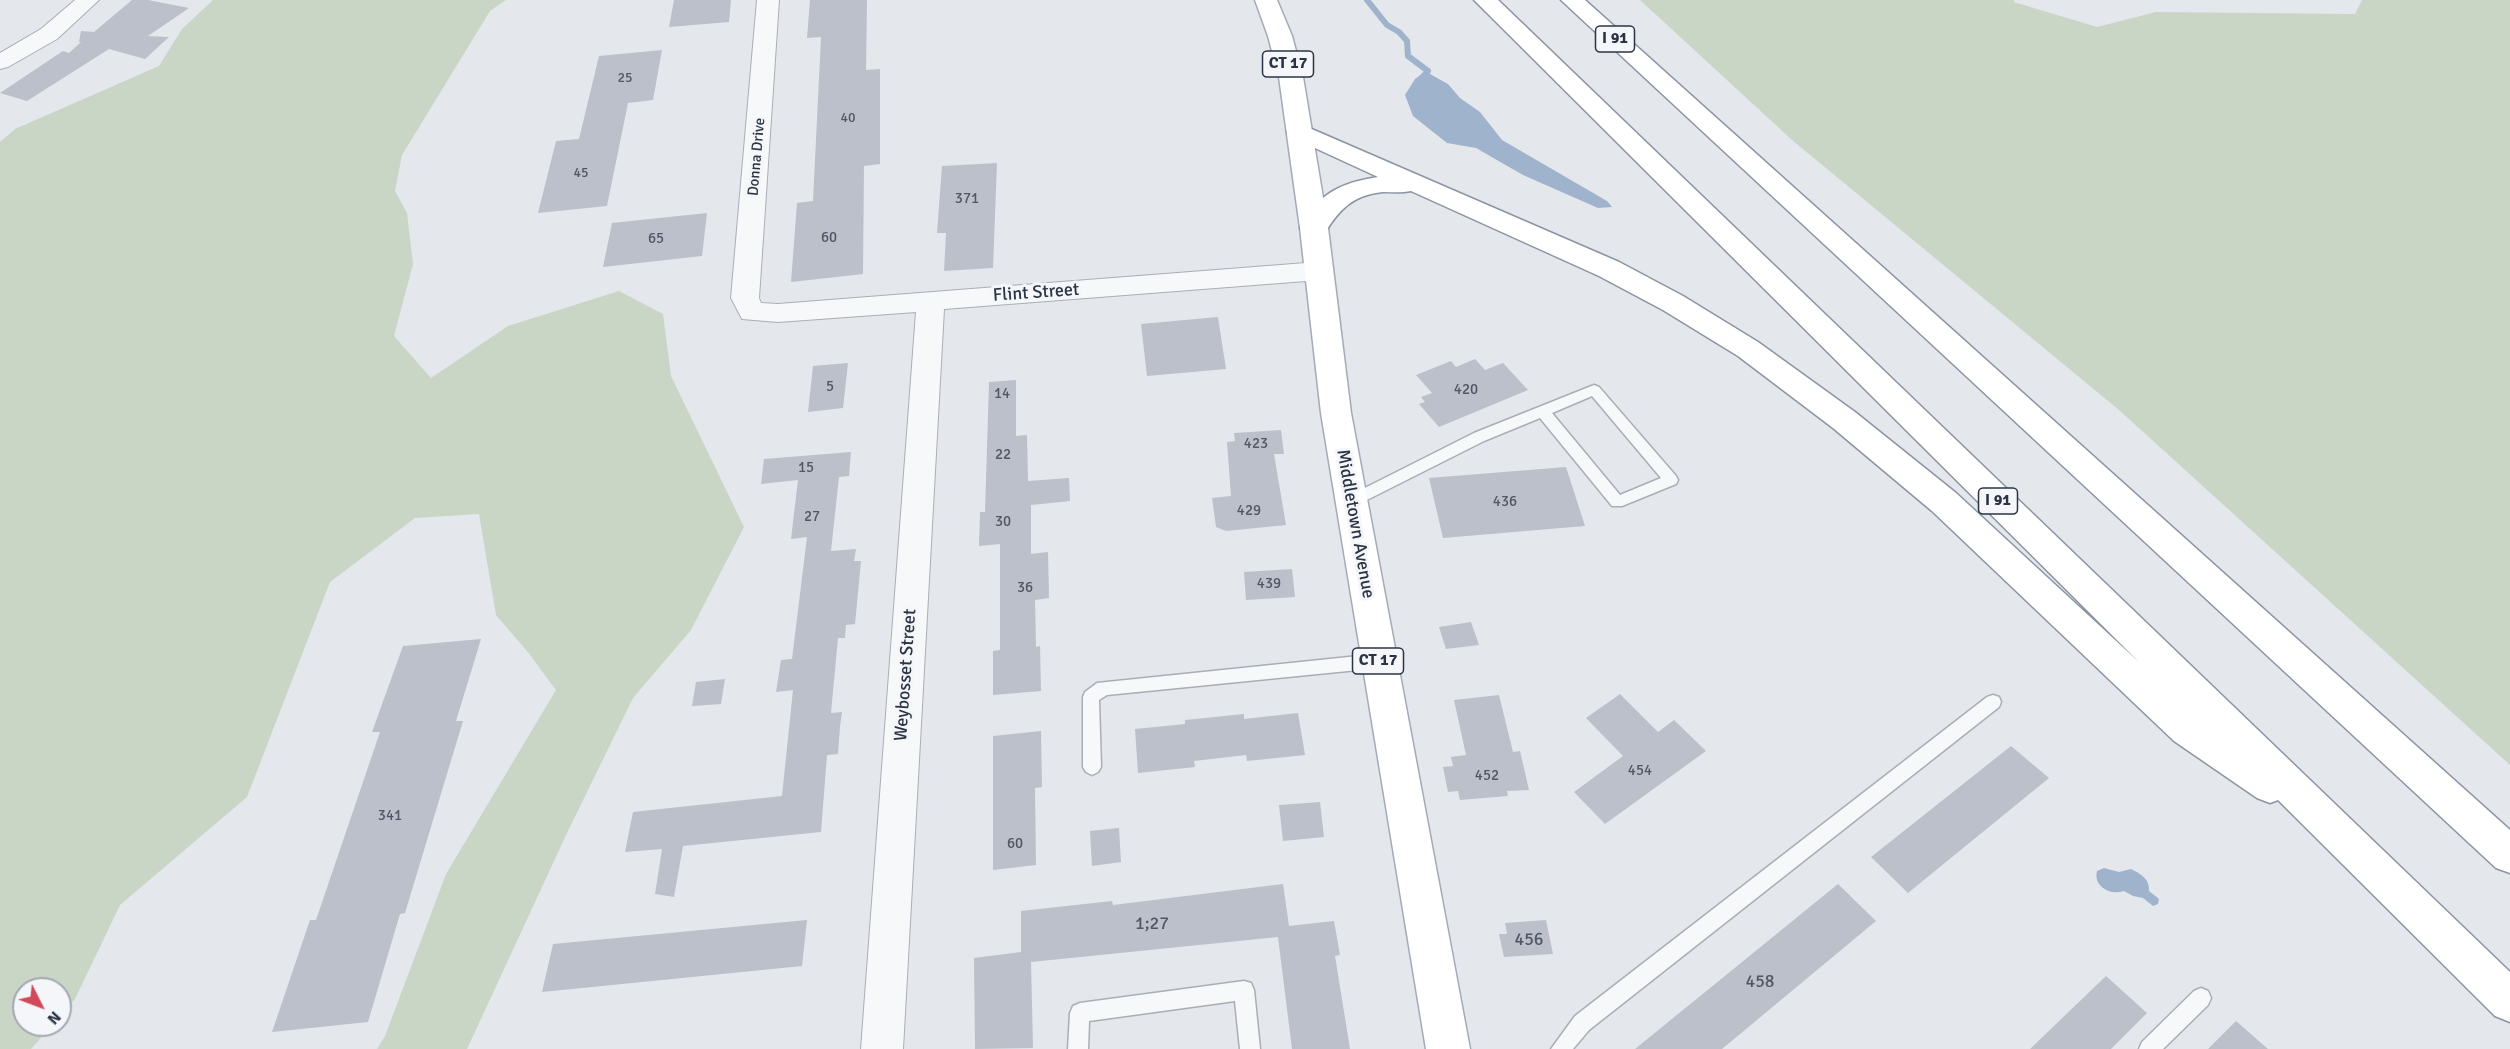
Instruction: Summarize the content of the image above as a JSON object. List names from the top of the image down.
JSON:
{
  "streets": {
    "main road": ["I 91", "CT 17", "Middletown Avenue"],
    "street": ["Donna Drive", "Flint Street", "Weybosset Street"]
  },
  "crossings": [
    ["Donna Drive", "Flint Street"],
    ["Flint Street", "Middletown Avenue"],
    ["Flint Street", "Weybosset Street"]
  ],
  "house_numbers": [
    "25",
    "40",
    "45",
    "371",
    "60",
    "65",
    "5",
    "420",
    "14",
    "423",
    "22",
    "15",
    "436",
    "429",
    "27",
    "30",
    "439",
    "36",
    "454",
    "452",
    "341",
    "60",
    "1;27",
    "456",
    "458"
  ],
  "north": "bottom right"
}
